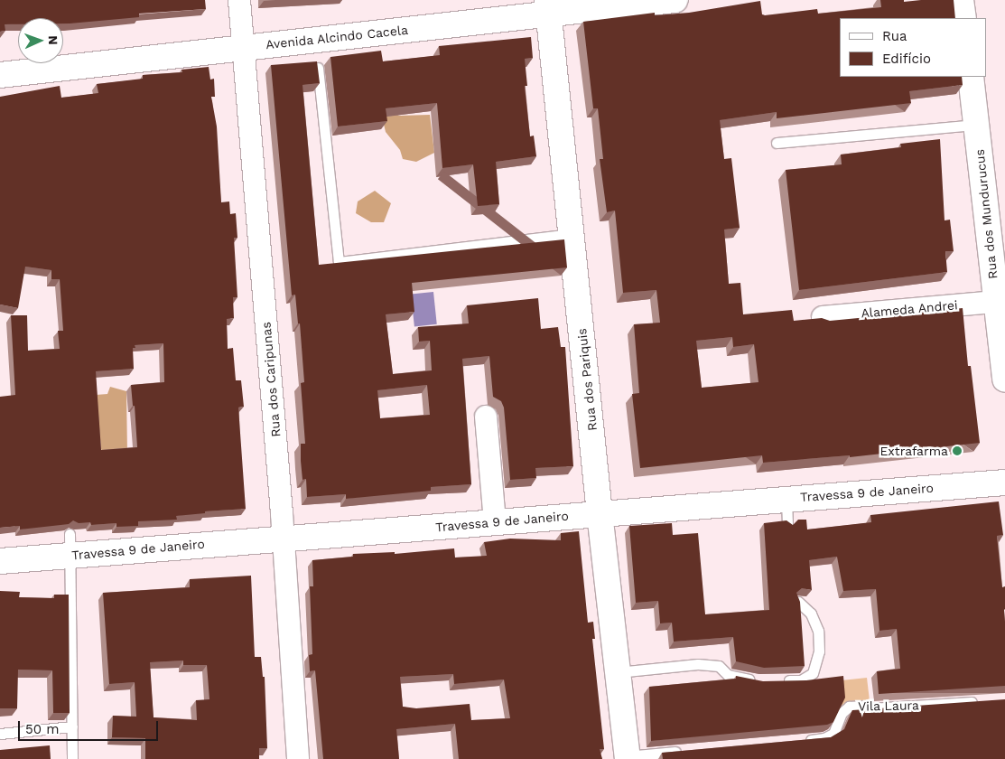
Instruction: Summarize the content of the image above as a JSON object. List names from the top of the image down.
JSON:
{
  "streets": {
    "main road": [
      "Avenida Alcindo Cacela",
      "Rua dos Mundurucus",
      "Rua dos Pariquis",
      "Travessa 9 de Janeiro"
    ],
    "street": ["Alameda Andrei", "Rua dos Caripunas"],
    "lane": ["Vila Laura"]
  },
  "crossings": [
    ["Avenida Alcindo Cacela", "Rua dos Caripunas"],
    ["Avenida Alcindo Cacela", "Rua dos Pariquis"],
    ["Rua dos Mundurucus", "Alameda Andrei"],
    ["Rua dos Caripunas", "Travessa 9 de Janeiro"],
    ["Rua dos Pariquis", "Travessa 9 de Janeiro"]
  ],
  "places": ["Extrafarma"],
  "legend": ["Rua", "Edifício"],
  "scale_bar": "50 m",
  "north": "right"
}
